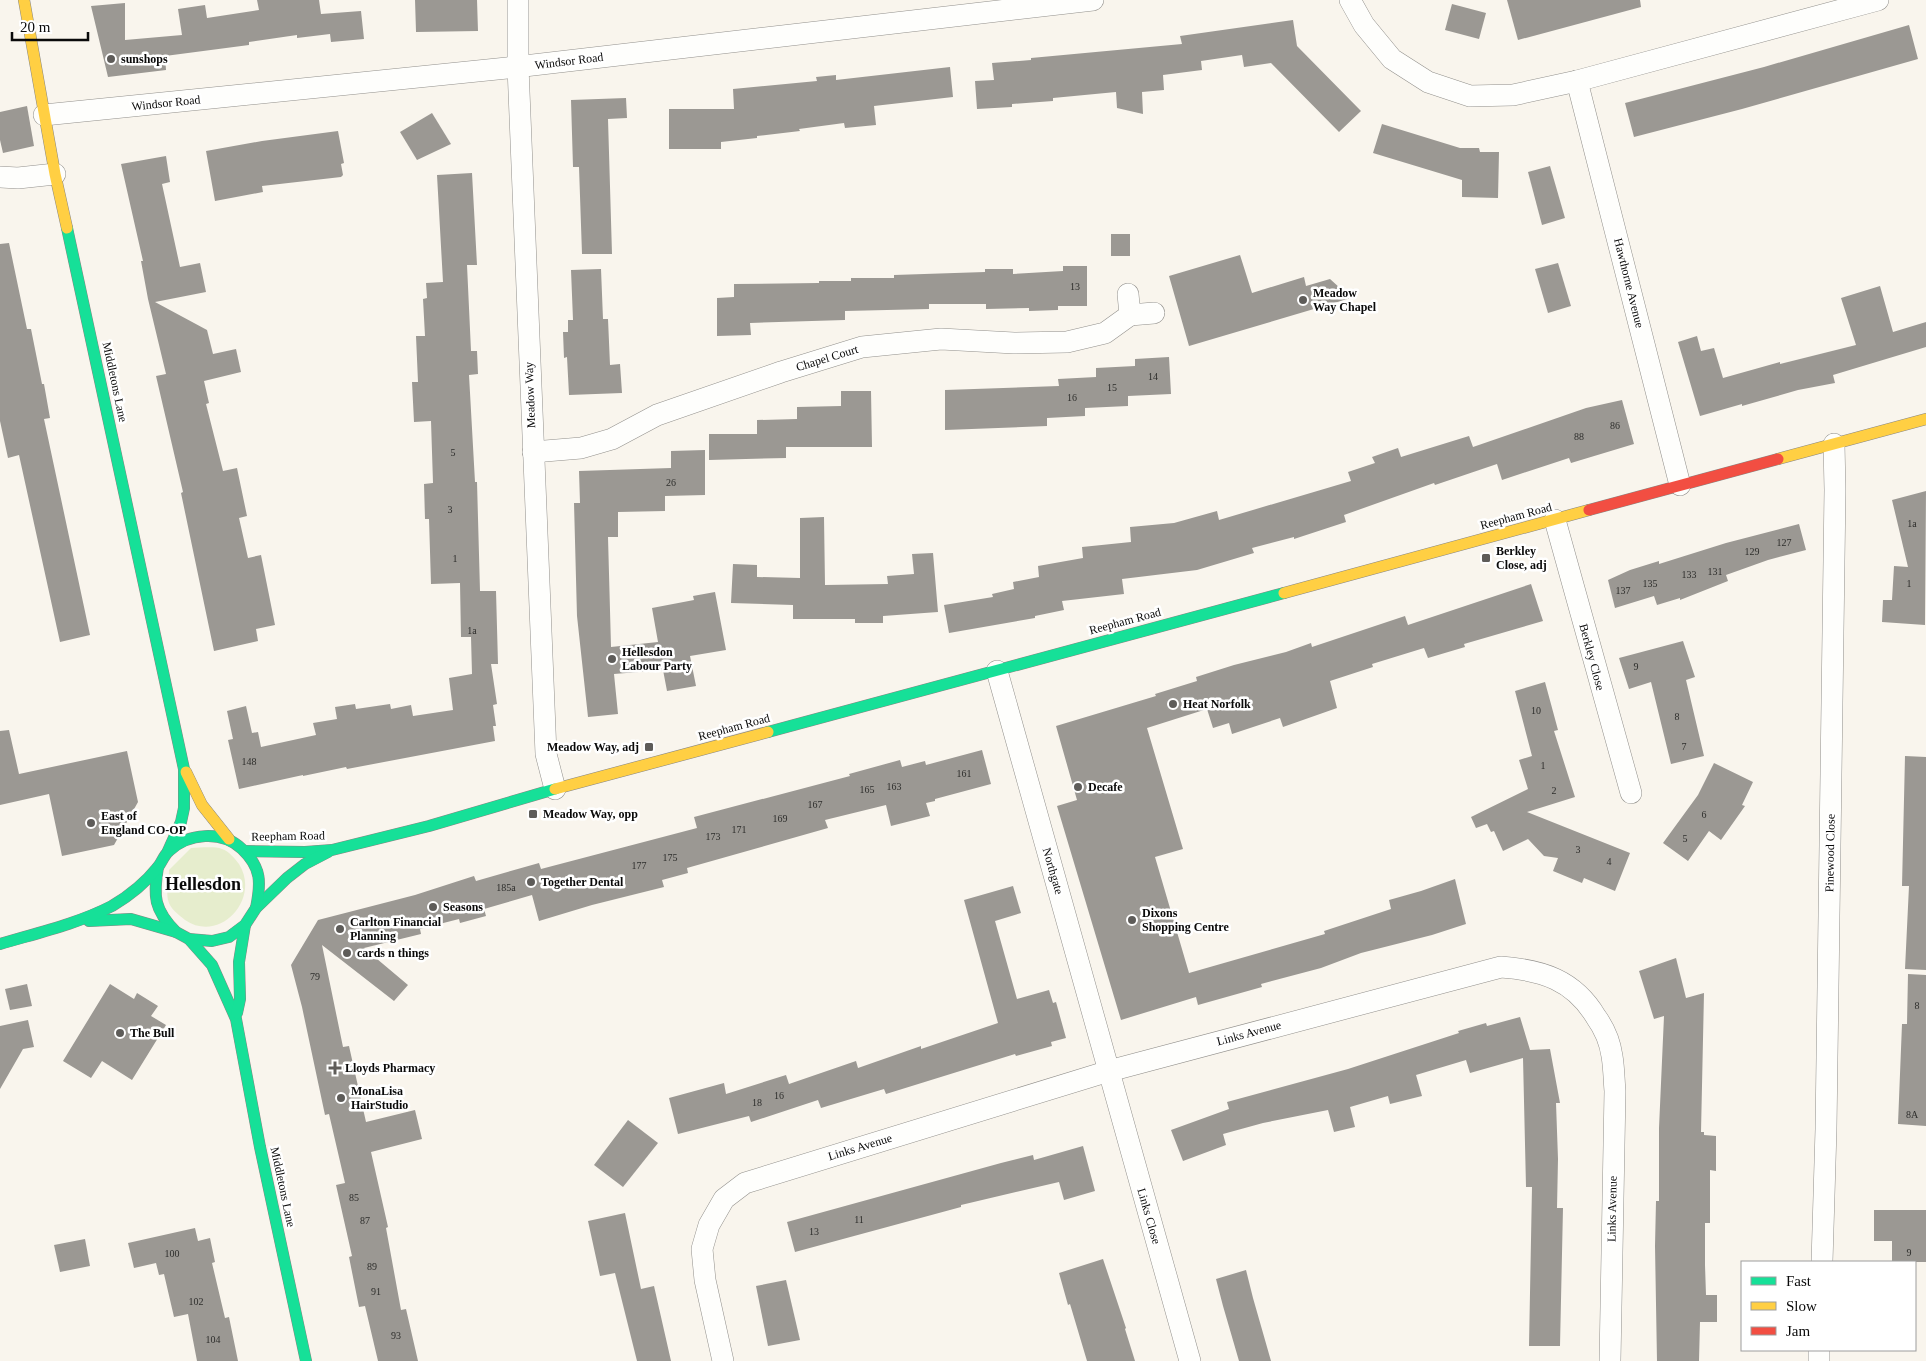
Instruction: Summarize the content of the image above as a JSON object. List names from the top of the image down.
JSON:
{
  "streets": {
    "street": [
      "Windsor Road",
      "Hawthorne Avenue",
      "Chapel Court",
      "Middletons Lane",
      "Meadow Way",
      "Reepham Road",
      "Berkley Close",
      "Pinewood Close",
      "Northgate",
      "Links Avenue",
      "Links Close"
    ]
  },
  "crossings": [
    ["Windsor Road", "Middletons Lane"],
    ["Windsor Road", "Meadow Way"],
    ["Hawthorne Avenue", "Reepham Road"],
    ["Chapel Court", "Meadow Way"],
    ["Middletons Lane", "Reepham Road"],
    ["Meadow Way", "Reepham Road"],
    ["Reepham Road", "Berkley Close"],
    ["Reepham Road", "Pinewood Close"],
    ["Reepham Road", "Northgate"],
    ["Northgate", "Links Avenue"],
    ["Northgate", "Links Close"],
    ["Links Avenue", "Links Close"]
  ],
  "districts": ["Hellesdon"],
  "places": {
    "other": [
      "sunshops",
      "Meadow Way Chapel",
      "Hellesdon Labour Party",
      "Heat Norfolk",
      "Decafe",
      "East of England CO-OP",
      "Together Dental",
      "Seasons",
      "Dixons Shopping Centre",
      "Carlton Financial Planning",
      "cards n things",
      "The Bull",
      "MonaLisa HairStudio"
    ],
    "transit": ["Berkley Close, adj", "Meadow Way, adj", "Meadow Way, opp"],
    "health": ["Lloyds Pharmacy"]
  },
  "house_numbers": [
    "13",
    "14",
    "15",
    "16",
    "86",
    "88",
    "5",
    "26",
    "3",
    "1a",
    "127",
    "129",
    "1",
    "131",
    "133",
    "135",
    "1",
    "137",
    "1a",
    "9",
    "10",
    "8",
    "7",
    "148",
    "1",
    "161",
    "163",
    "165",
    "2",
    "167",
    "6",
    "169",
    "171",
    "173",
    "5",
    "3",
    "175",
    "4",
    "177",
    "185a",
    "79",
    "8",
    "16",
    "18",
    "8A",
    "85",
    "11",
    "87",
    "13",
    "9",
    "100",
    "89",
    "91",
    "102",
    "93",
    "104"
  ],
  "legend": ["Fast", "Slow", "Jam"],
  "scale_bar": "20 m"
}
